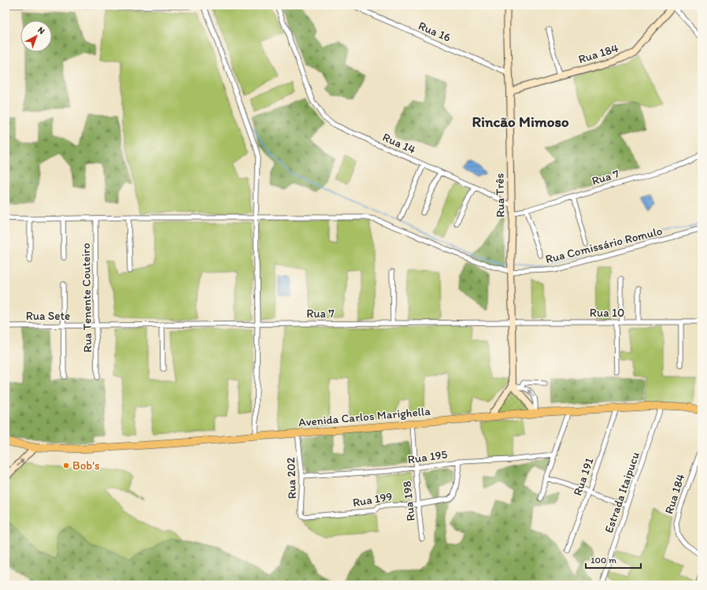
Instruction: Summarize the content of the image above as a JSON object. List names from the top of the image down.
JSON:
{
  "streets": {
    "main road": ["Rua 184", "Rua Três", "Avenida Carlos Marighella"],
    "street": [
      "Rua 16",
      "Rua 14",
      "Rua 7",
      "Rua Comissário Romulo",
      "Rua Tenente Couteiro",
      "Rua 10",
      "Rua Sete",
      "Rua 195",
      "Rua 191",
      "Rua 202",
      "Estrada Itaipucu",
      "Rua 199",
      "Rua 198"
    ]
  },
  "crossings": [
    ["Rua 16", "Rua Três"],
    ["Rua 184", "Rua Três"],
    ["Rua 14", "Rua Três"],
    ["Rua 7", "Rua Três"],
    ["Rua 7", "Rua 10"],
    ["Rua 7", "Rua Sete"],
    ["Rua Três", "Rua Comissário Romulo"],
    ["Rua Três", "Rua 10"],
    ["Rua Tenente Couteiro", "Rua Sete"],
    ["Avenida Carlos Marighella", "Rua 191"],
    ["Avenida Carlos Marighella", "Rua 202"],
    ["Avenida Carlos Marighella", "Estrada Itaipucu"],
    ["Avenida Carlos Marighella", "Rua 198"],
    ["Rua 195", "Rua 202"],
    ["Rua 195", "Rua 199"],
    ["Rua 195", "Rua 198"],
    ["Rua 202", "Rua 199"],
    ["Rua 199", "Rua 198"]
  ],
  "districts": ["Rincão Mimoso"],
  "places": ["Bob's"],
  "scale_bar": "100 m",
  "north": "top right"
}
